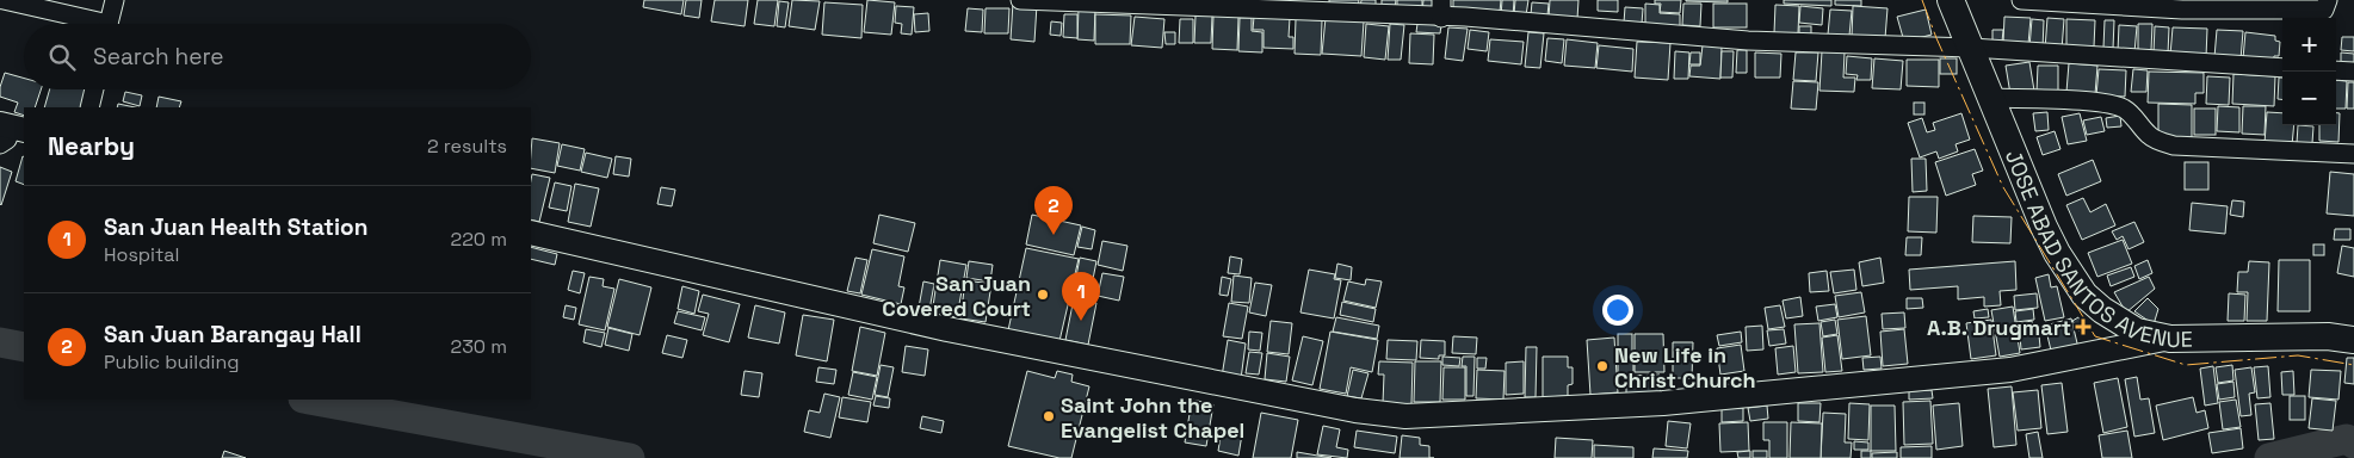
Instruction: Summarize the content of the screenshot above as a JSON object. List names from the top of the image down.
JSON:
{
  "streets": {
    "highway": ["JOSE ABAD SANTOS AVENUE"]
  },
  "places": {
    "other": ["San Juan Covered Court", "New Life in Christ Church", "Saint John the Evangelist Chapel"],
    "health": ["A.B. Drugmart"]
  },
  "page": {
    "map_buttons": ["+", "−"],
    "search": "Search here",
    "heading": ["Nearby", "2 results"],
    "list": [
      {
        "mark": "1",
        "name": "San Juan Health Station",
        "note": "Hospital",
        "value": "220 m"
      },
      {
        "mark": "2",
        "name": "San Juan Barangay Hall",
        "note": "Public building",
        "value": "230 m"
      }
    ],
    "pins": ["2", "1"]
  }
}
